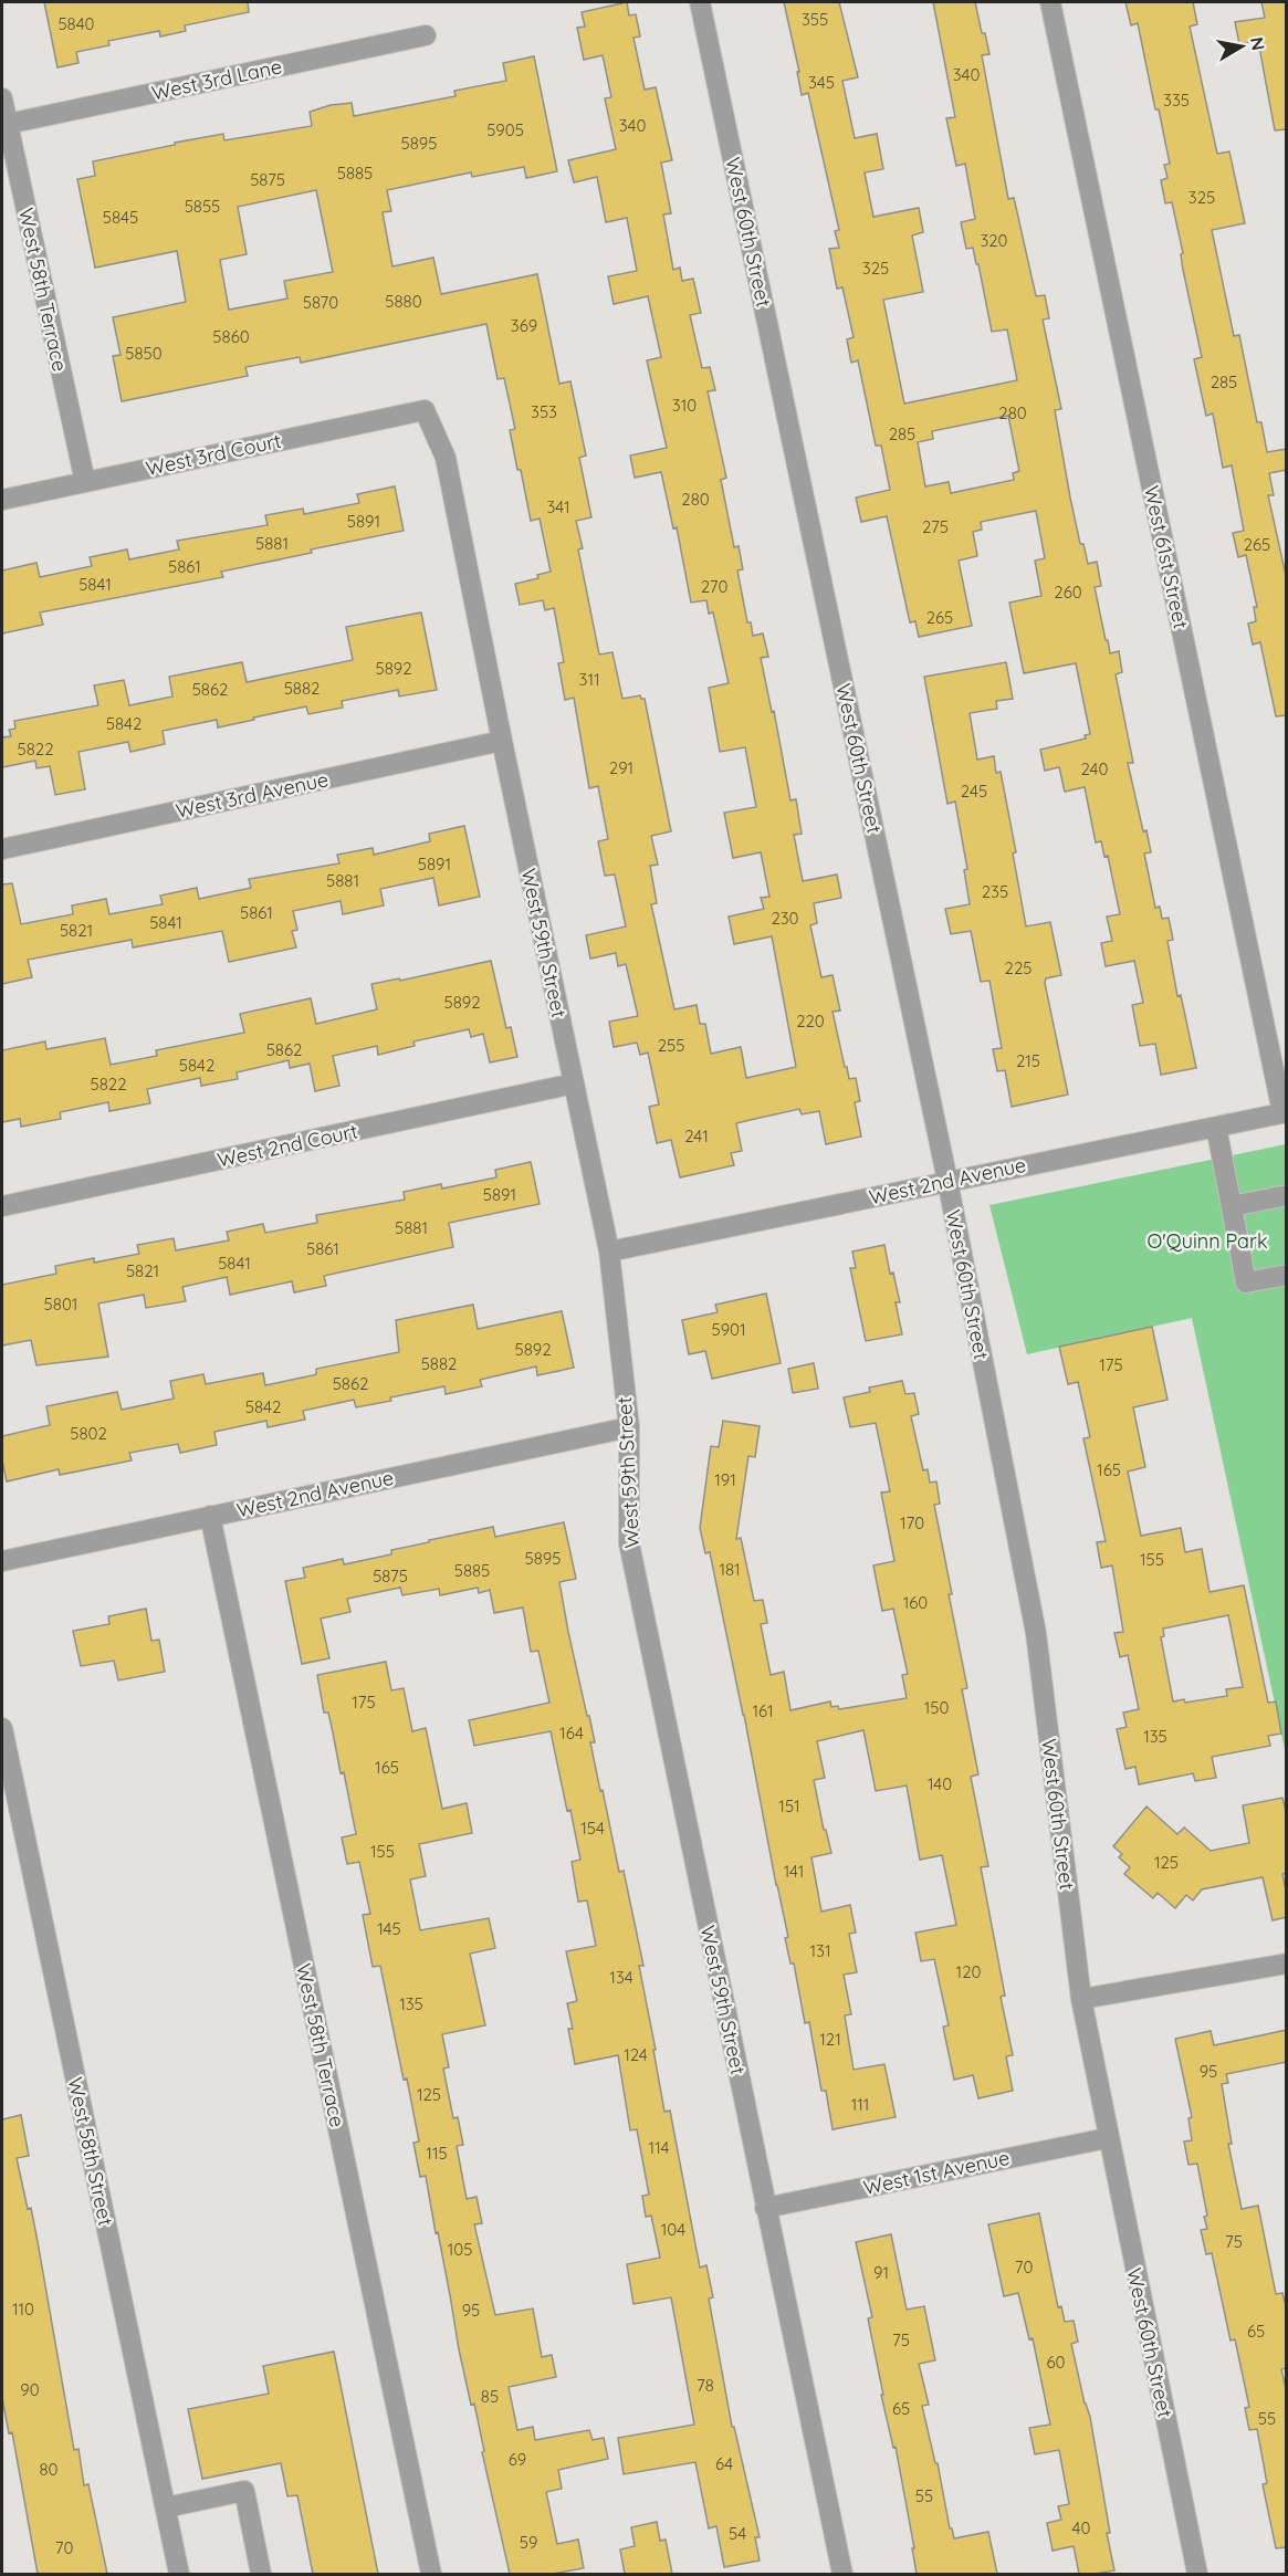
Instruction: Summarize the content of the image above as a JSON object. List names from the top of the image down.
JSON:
{
  "streets": {
    "street": [
      "West 3rd Lane",
      "West 60th Street",
      "West 58th Terrace",
      "West 3rd Court",
      "West 61st Street",
      "West 3rd Avenue",
      "West 59th Street",
      "West 2nd Court",
      "West 2nd Avenue",
      "West 58th Street",
      "West 1st Avenue"
    ]
  },
  "crossings": [
    ["West 3rd Lane", "West 58th Terrace"],
    ["West 60th Street", "West 2nd Avenue"],
    ["West 60th Street", "West 1st Avenue"],
    ["West 58th Terrace", "West 3rd Court"],
    ["West 58th Terrace", "West 2nd Avenue"],
    ["West 3rd Court", "West 59th Street"],
    ["West 61st Street", "West 2nd Avenue"],
    ["West 3rd Avenue", "West 59th Street"],
    ["West 59th Street", "West 2nd Court"],
    ["West 59th Street", "West 2nd Avenue"],
    ["West 59th Street", "West 1st Avenue"]
  ],
  "parks": ["O'Quinn Park"],
  "house_numbers": [
    "355",
    "5840",
    "340",
    "345",
    "335",
    "340",
    "5905",
    "5895",
    "5885",
    "5875",
    "325",
    "5855",
    "5845",
    "320",
    "325",
    "5880",
    "5870",
    "369",
    "5860",
    "5850",
    "285",
    "310",
    "353",
    "280",
    "285",
    "280",
    "341",
    "5891",
    "275",
    "5881",
    "265",
    "5861",
    "5841",
    "270",
    "260",
    "265",
    "5892",
    "311",
    "5882",
    "5862",
    "5842",
    "5822",
    "291",
    "240",
    "245",
    "5891",
    "5881",
    "235",
    "5861",
    "230",
    "5841",
    "5821",
    "225",
    "5892",
    "220",
    "255",
    "5862",
    "215",
    "5842",
    "5822",
    "241",
    "5891",
    "5881",
    "5861",
    "5841",
    "5821",
    "5801",
    "5901",
    "5892",
    "5882",
    "175",
    "5862",
    "5842",
    "5802",
    "165",
    "191",
    "170",
    "5895",
    "155",
    "181",
    "5885",
    "5875",
    "160",
    "175",
    "150",
    "161",
    "164",
    "135",
    "165",
    "140",
    "151",
    "154",
    "155",
    "125",
    "141",
    "145",
    "131",
    "120",
    "134",
    "135",
    "121",
    "124",
    "95",
    "125",
    "111",
    "114",
    "115",
    "104",
    "75",
    "105",
    "70",
    "91",
    "110",
    "95",
    "65",
    "75",
    "60",
    "78",
    "90",
    "85",
    "65",
    "55",
    "69",
    "64",
    "80",
    "55",
    "40",
    "54",
    "59",
    "70"
  ],
  "north": "right"
}
